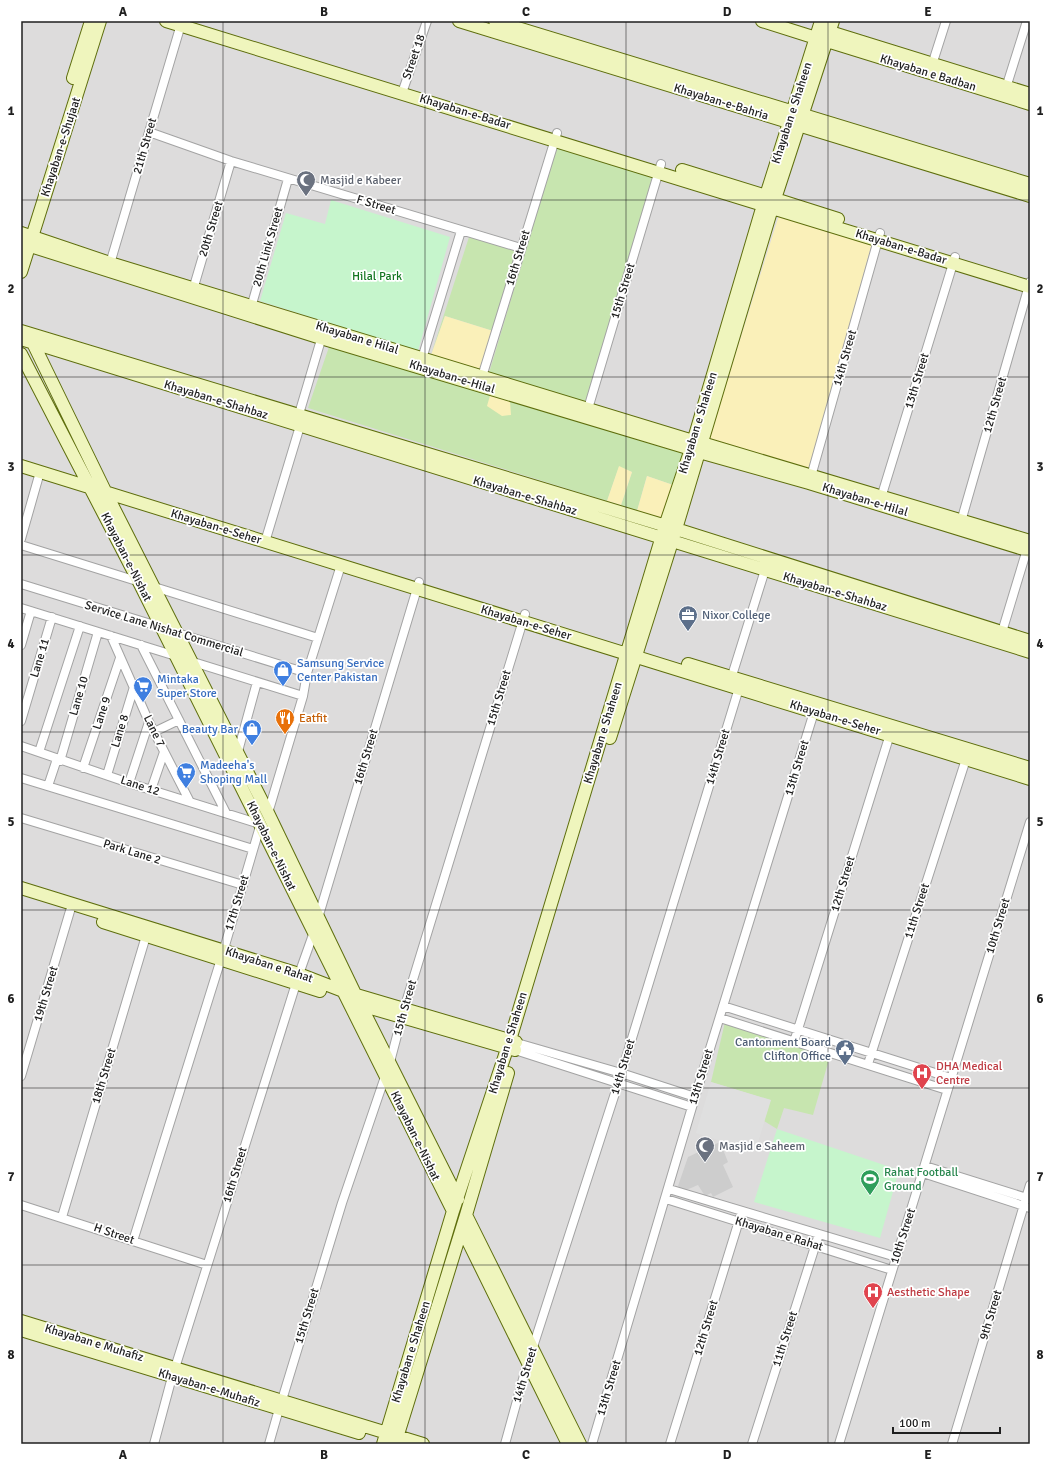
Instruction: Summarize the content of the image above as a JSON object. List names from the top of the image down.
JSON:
{
  "streets": {
    "street": [
      "Street 18",
      "Khayaban e Badban",
      "Khayaban-e-Bahria",
      "Khayaban-e-Badar",
      "Khayaban e Shaheen",
      "21th Street",
      "Khayaban-e-Shujaat",
      "F Street",
      "20th Street",
      "20th Link Street",
      "16th Street",
      "15th Street",
      "Khayaban e Hilal",
      "14th Street",
      "Khayaban-e-Hilal",
      "13th Street",
      "Khayaban-e-Shahbaz",
      "12th Street",
      "Khayaban-e-Seher",
      "Khayaban-e-Nishat",
      "Service Lane Nishat Commercial",
      "Lane 11",
      "Lane 10",
      "Lane 9",
      "Lane 8",
      "Lane 7",
      "Lane 12",
      "Park Lane 2",
      "17th Street",
      "11th Street",
      "10th Street",
      "Khayaban e Rahat",
      "19th Street",
      "18th Street",
      "H Street",
      "9th Street",
      "Khayaban e Muhafiz",
      "Khayaban-e-Muhafiz"
    ]
  },
  "crossings": [
    ["Street 18", "Khayaban-e-Badar"],
    ["Khayaban e Badban", "Khayaban e Shaheen"],
    ["Khayaban-e-Bahria", "Khayaban e Shaheen"],
    ["Khayaban-e-Badar", "Khayaban e Shaheen"],
    ["Khayaban-e-Badar", "21th Street"],
    ["Khayaban-e-Badar", "16th Street"],
    ["Khayaban-e-Badar", "15th Street"],
    ["Khayaban-e-Badar", "14th Street"],
    ["Khayaban-e-Badar", "13th Street"],
    ["Khayaban-e-Badar", "12th Street"],
    ["Khayaban e Shaheen", "Khayaban-e-Hilal"],
    ["Khayaban e Shaheen", "Khayaban-e-Shahbaz"],
    ["Khayaban e Shaheen", "Khayaban-e-Seher"],
    ["Khayaban e Shaheen", "Khayaban-e-Nishat"],
    ["Khayaban e Shaheen", "Khayaban e Rahat"],
    ["Khayaban e Shaheen", "Khayaban-e-Muhafiz"],
    ["21th Street", "F Street"],
    ["F Street", "20th Street"],
    ["F Street", "20th Link Street"],
    ["F Street", "16th Street"],
    ["20th Link Street", "Khayaban e Hilal"],
    ["16th Street", "Khayaban e Hilal"],
    ["16th Street", "Khayaban-e-Seher"],
    ["16th Street", "Khayaban-e-Nishat"],
    ["16th Street", "Khayaban e Rahat"],
    ["16th Street", "H Street"],
    ["16th Street", "Khayaban-e-Muhafiz"],
    ["15th Street", "Khayaban e Hilal"],
    ["15th Street", "Khayaban-e-Seher"],
    ["15th Street", "Khayaban-e-Nishat"],
    ["15th Street", "Khayaban e Rahat"],
    ["15th Street", "Khayaban-e-Muhafiz"],
    ["14th Street", "Khayaban-e-Hilal"],
    ["14th Street", "Khayaban-e-Shahbaz"],
    ["14th Street", "Khayaban-e-Seher"],
    ["Khayaban-e-Hilal", "13th Street"],
    ["Khayaban-e-Hilal", "12th Street"],
    ["13th Street", "Khayaban-e-Seher"],
    ["13th Street", "Khayaban e Rahat"],
    ["Khayaban-e-Shahbaz", "Khayaban-e-Nishat"],
    ["12th Street", "Khayaban-e-Seher"],
    ["12th Street", "Khayaban e Rahat"],
    ["Khayaban-e-Seher", "Khayaban-e-Nishat"],
    ["Khayaban-e-Seher", "17th Street"],
    ["Khayaban-e-Seher", "11th Street"],
    ["Khayaban-e-Nishat", "Service Lane Nishat Commercial"],
    ["Khayaban-e-Nishat", "Lane 12"],
    ["Khayaban-e-Nishat", "17th Street"],
    ["Khayaban-e-Nishat", "Khayaban e Rahat"],
    ["Service Lane Nishat Commercial", "17th Street"],
    ["Lane 10", "Lane 12"],
    ["Lane 9", "Lane 7"],
    ["Lane 9", "Lane 12"],
    ["Lane 8", "Lane 7"],
    ["Lane 8", "Lane 12"],
    ["Lane 7", "Lane 12"],
    ["Lane 12", "17th Street"],
    ["Park Lane 2", "17th Street"],
    ["17th Street", "Khayaban e Rahat"],
    ["17th Street", "H Street"],
    ["11th Street", "Khayaban e Rahat"],
    ["10th Street", "Khayaban e Rahat"],
    ["Khayaban e Rahat", "19th Street"],
    ["Khayaban e Rahat", "18th Street"],
    ["18th Street", "H Street"],
    ["Khayaban e Muhafiz", "Khayaban-e-Muhafiz"]
  ],
  "parks": ["Hilal Park"],
  "places": {
    "mosque": ["Masjid e Kabeer", "Masjid e Saheem"],
    "office": ["Nixor College"],
    "shop": ["Samsung Service Center Pakistan", "Beauty Bar"],
    "supermarket": ["Mintaka Super Store", "Madeeha's Shoping Mall"],
    "restaurant": ["Eatfit"],
    "public building": ["Cantonment Board Clifton Office"],
    "hospital": ["DHA Medical Centre", "Aesthetic Shape"],
    "sports": ["Rahat Football Ground"]
  },
  "scale_bar": "100 m",
  "grid": {
    "columns": [
      "A",
      "B",
      "C",
      "D",
      "E"
    ],
    "rows": [
      "1",
      "2",
      "3",
      "4",
      "5",
      "6",
      "7",
      "8"
    ]
  }
}
